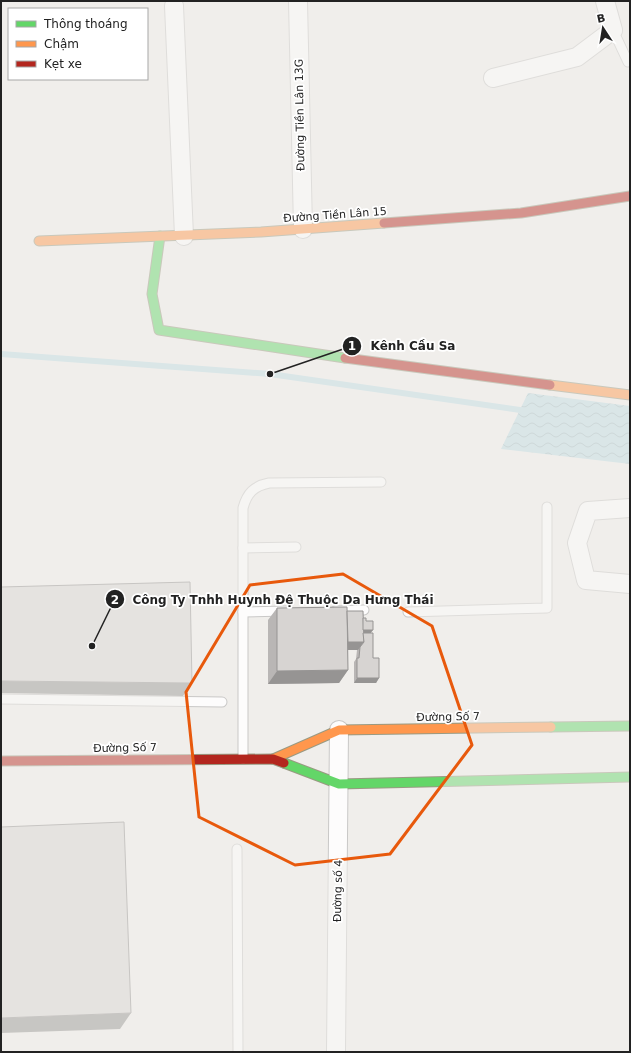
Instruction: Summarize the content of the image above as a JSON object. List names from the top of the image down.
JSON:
{
  "streets": {
    "street": [
      "Đường Tiền Lân 13G",
      "Đường Tiền Lân 15",
      "Đường Số 7",
      "Đường số 4"
    ]
  },
  "crossings": [
    ["Đường Tiền Lân 13G", "Đường Tiền Lân 15"],
    ["Đường Số 7", "Đường số 4"]
  ],
  "places": ["Kênh Cầu Sa", "Công Ty Tnhh Huynh Đệ Thuộc Da Hưng Thái"],
  "legend": ["Thông thoáng", "Chậm", "Kẹt xe"],
  "north": "top"
}
